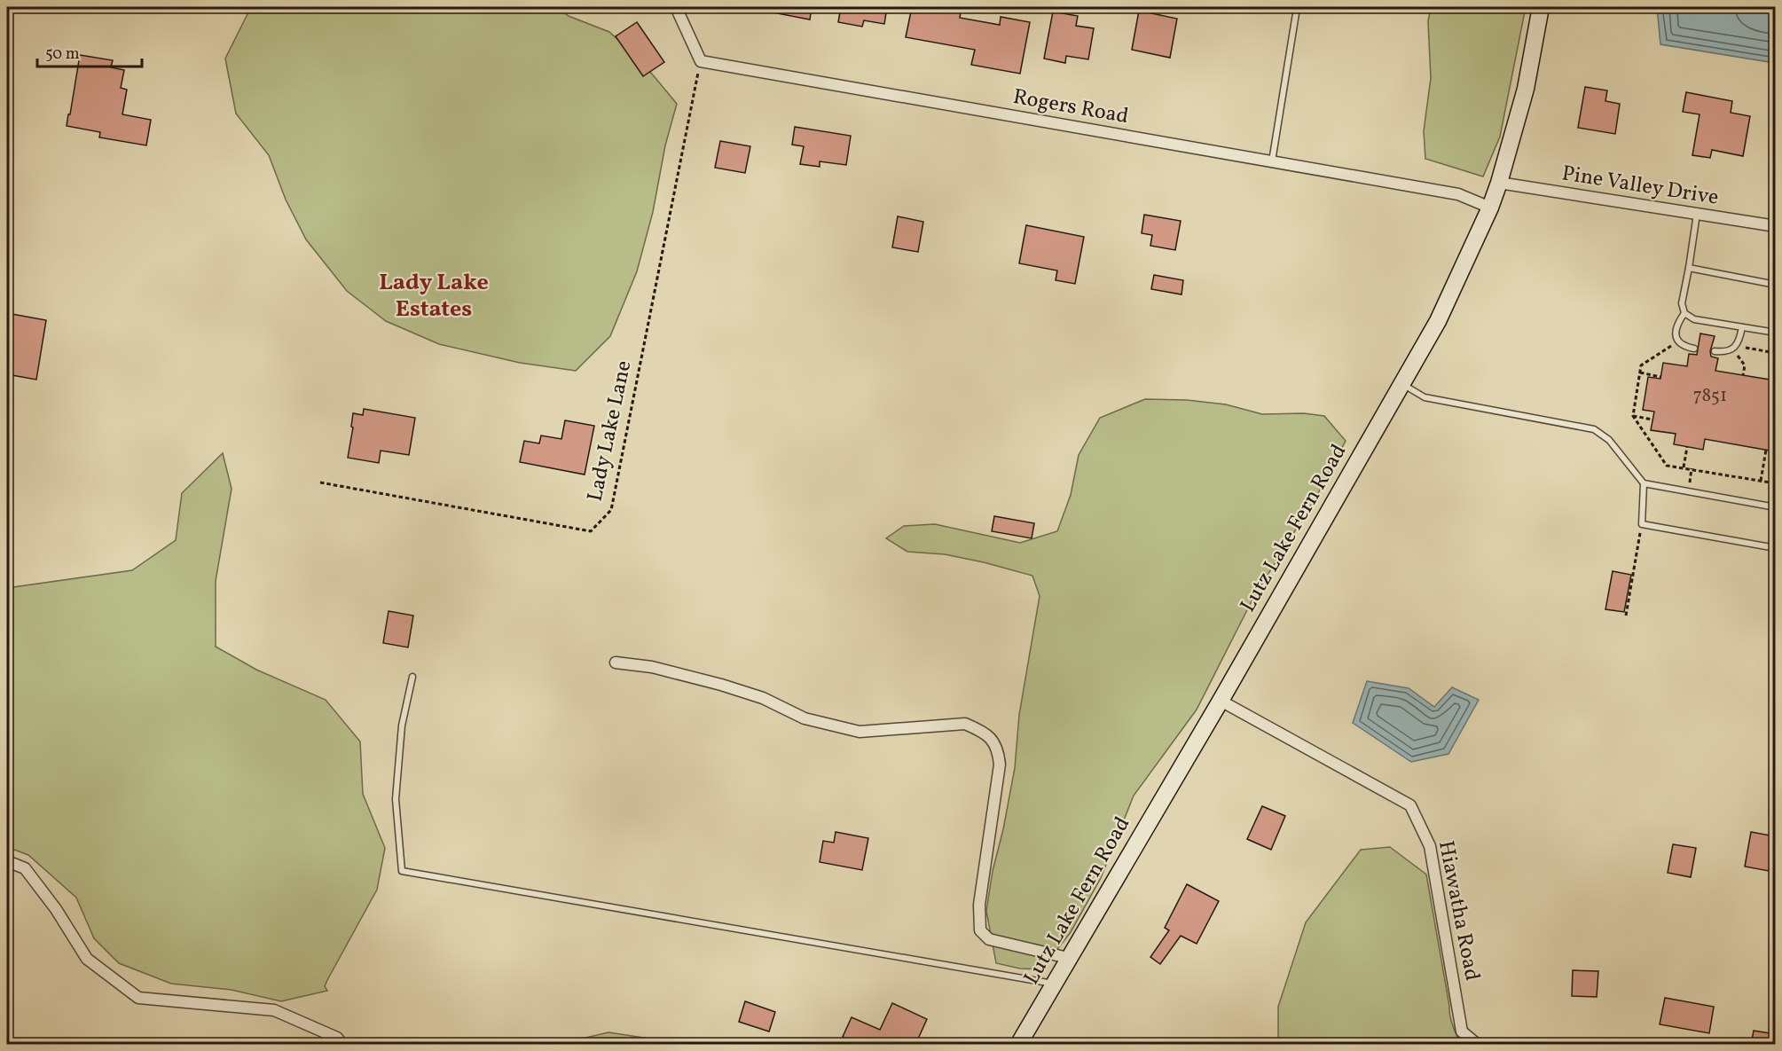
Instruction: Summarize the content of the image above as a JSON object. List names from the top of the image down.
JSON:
{
  "streets": {
    "main road": ["Lutz Lake Fern Road"],
    "street": ["Rogers Road", "Pine Valley Drive", "Hiawatha Road"],
    "path": ["Lady Lake Lane"]
  },
  "crossings": [
    ["Rogers Road", "Lady Lake Lane"],
    ["Rogers Road", "Lutz Lake Fern Road"],
    ["Pine Valley Drive", "Lutz Lake Fern Road"],
    ["Lutz Lake Fern Road", "Hiawatha Road"]
  ],
  "districts": ["Lady Lake Estates"],
  "house_numbers": ["7851"],
  "scale_bar": "50 m"
}
